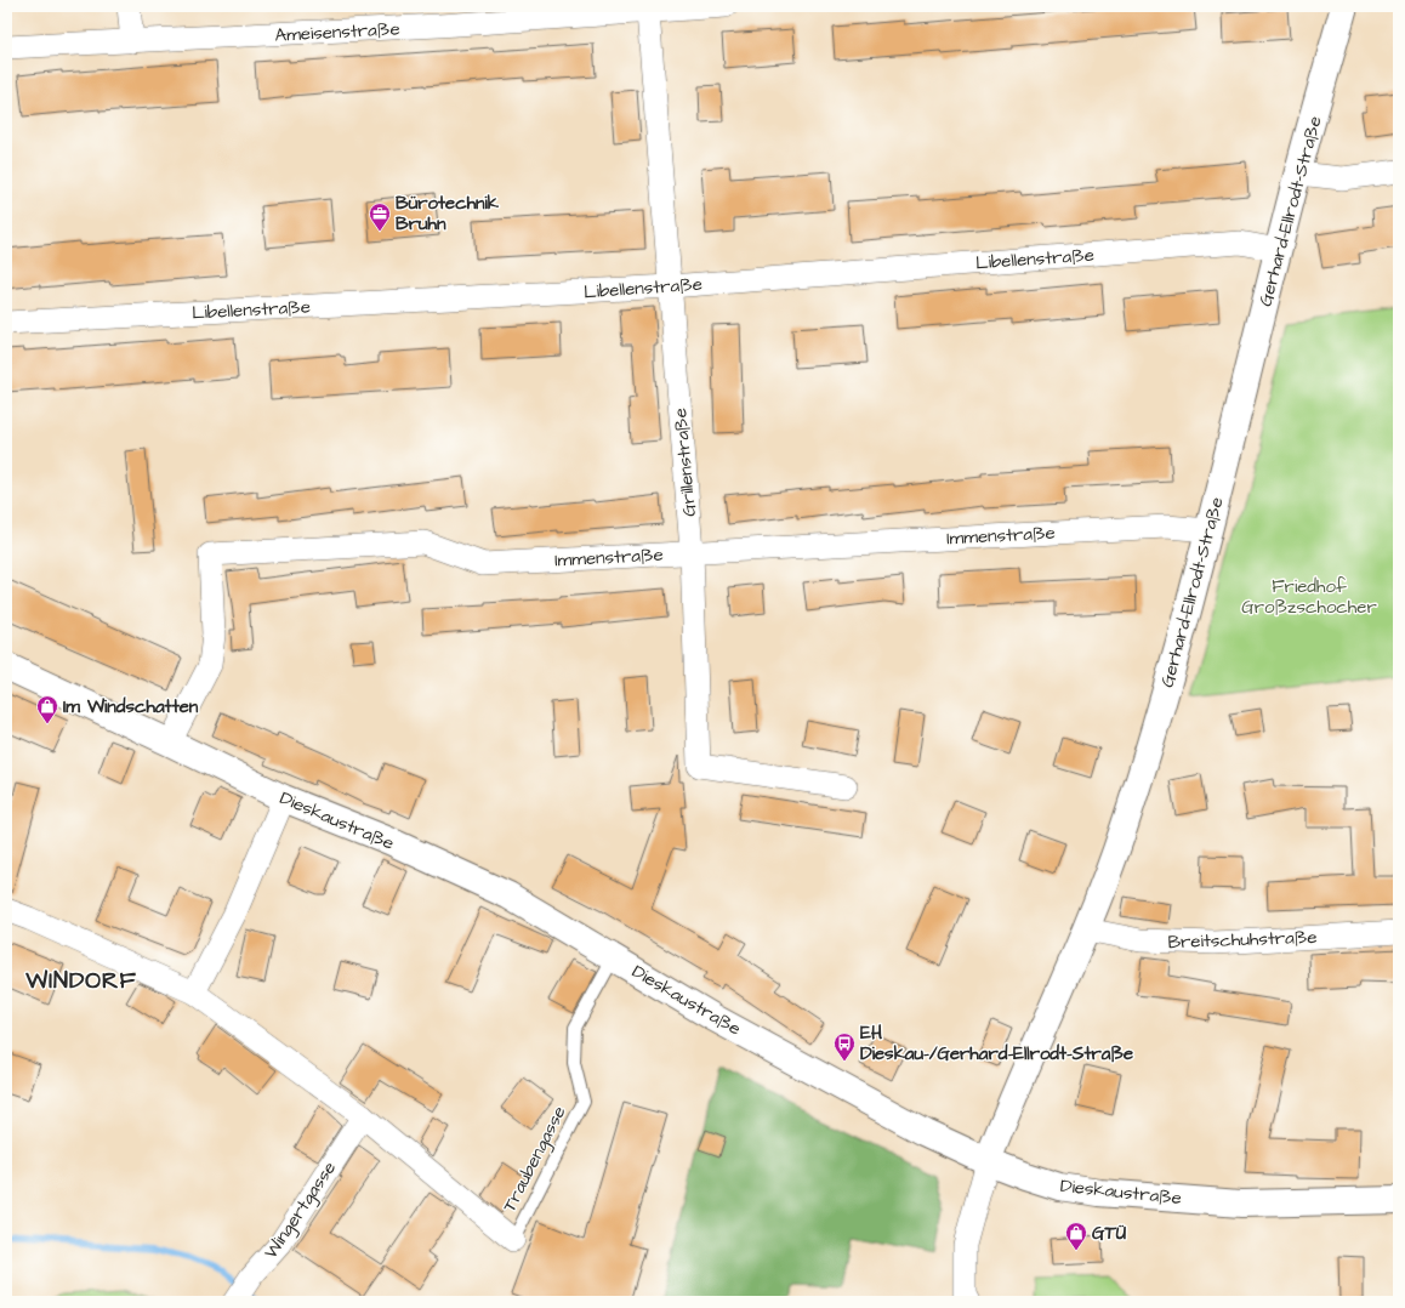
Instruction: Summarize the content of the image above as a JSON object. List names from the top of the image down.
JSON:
{
  "streets": {
    "main road": ["Gerhard-Ellrodt-Straße", "Dieskaustraße"],
    "street": [
      "Ameisenstraße",
      "Libellenstraße",
      "Grillenstraße",
      "Immenstraße",
      "Breitschuhstraße",
      "Wingertgasse"
    ],
    "lane": ["Traubengasse"]
  },
  "crossings": [
    ["Ameisenstraße", "Grillenstraße"],
    ["Gerhard-Ellrodt-Straße", "Libellenstraße"],
    ["Gerhard-Ellrodt-Straße", "Immenstraße"],
    ["Gerhard-Ellrodt-Straße", "Dieskaustraße"],
    ["Gerhard-Ellrodt-Straße", "Breitschuhstraße"],
    ["Libellenstraße", "Grillenstraße"],
    ["Grillenstraße", "Immenstraße"],
    ["Immenstraße", "Dieskaustraße"],
    ["Dieskaustraße", "Traubengasse"]
  ],
  "districts": ["WINDORF"],
  "parks": ["Friedhof Großzschocher"],
  "places": {
    "office": ["Bürotechnik Bruhn"],
    "shop": ["Im Windschatten", "GTÜ"],
    "bus stop": ["EH Dieskau-/Gerhard-Ellrodt-Straße"]
  }
}
